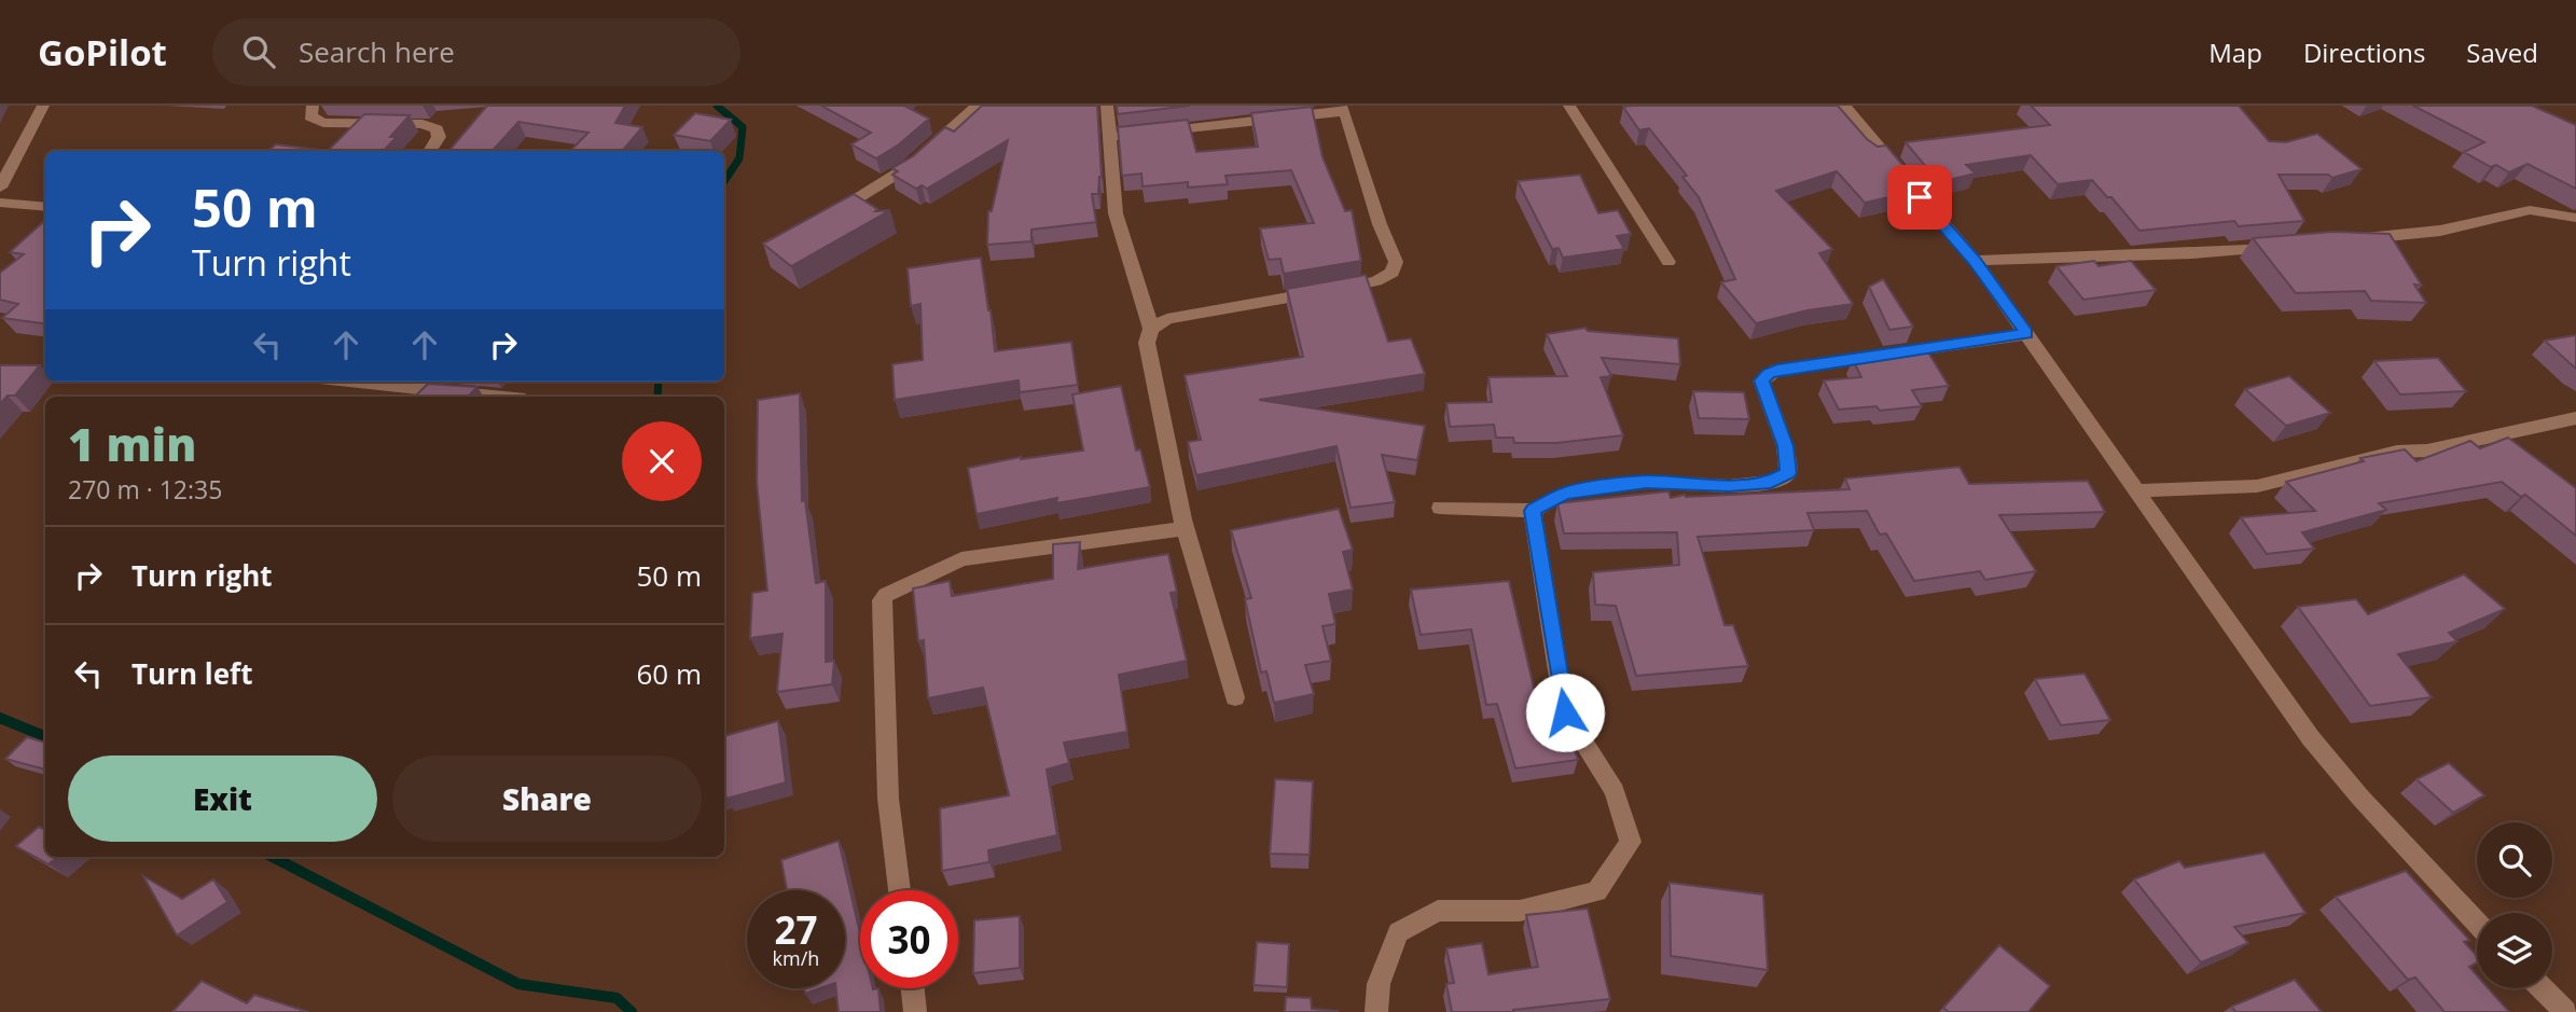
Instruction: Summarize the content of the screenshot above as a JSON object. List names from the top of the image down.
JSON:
{
  "page": {
    "header": "GoPilot",
    "search": "Search here",
    "nav": ["Map", "Directions", "Saved"],
    "turn": ["50 m", "Turn right"],
    "heading": ["1 min", "270 m · 12:35"],
    "list": [
      {
        "name": "Turn right",
        "value": "50 m"
      },
      {
        "name": "Turn left",
        "value": "60 m"
      }
    ],
    "buttons": ["Exit", "Share"],
    "speed": "27 km/h",
    "limit": "30"
  }
}
